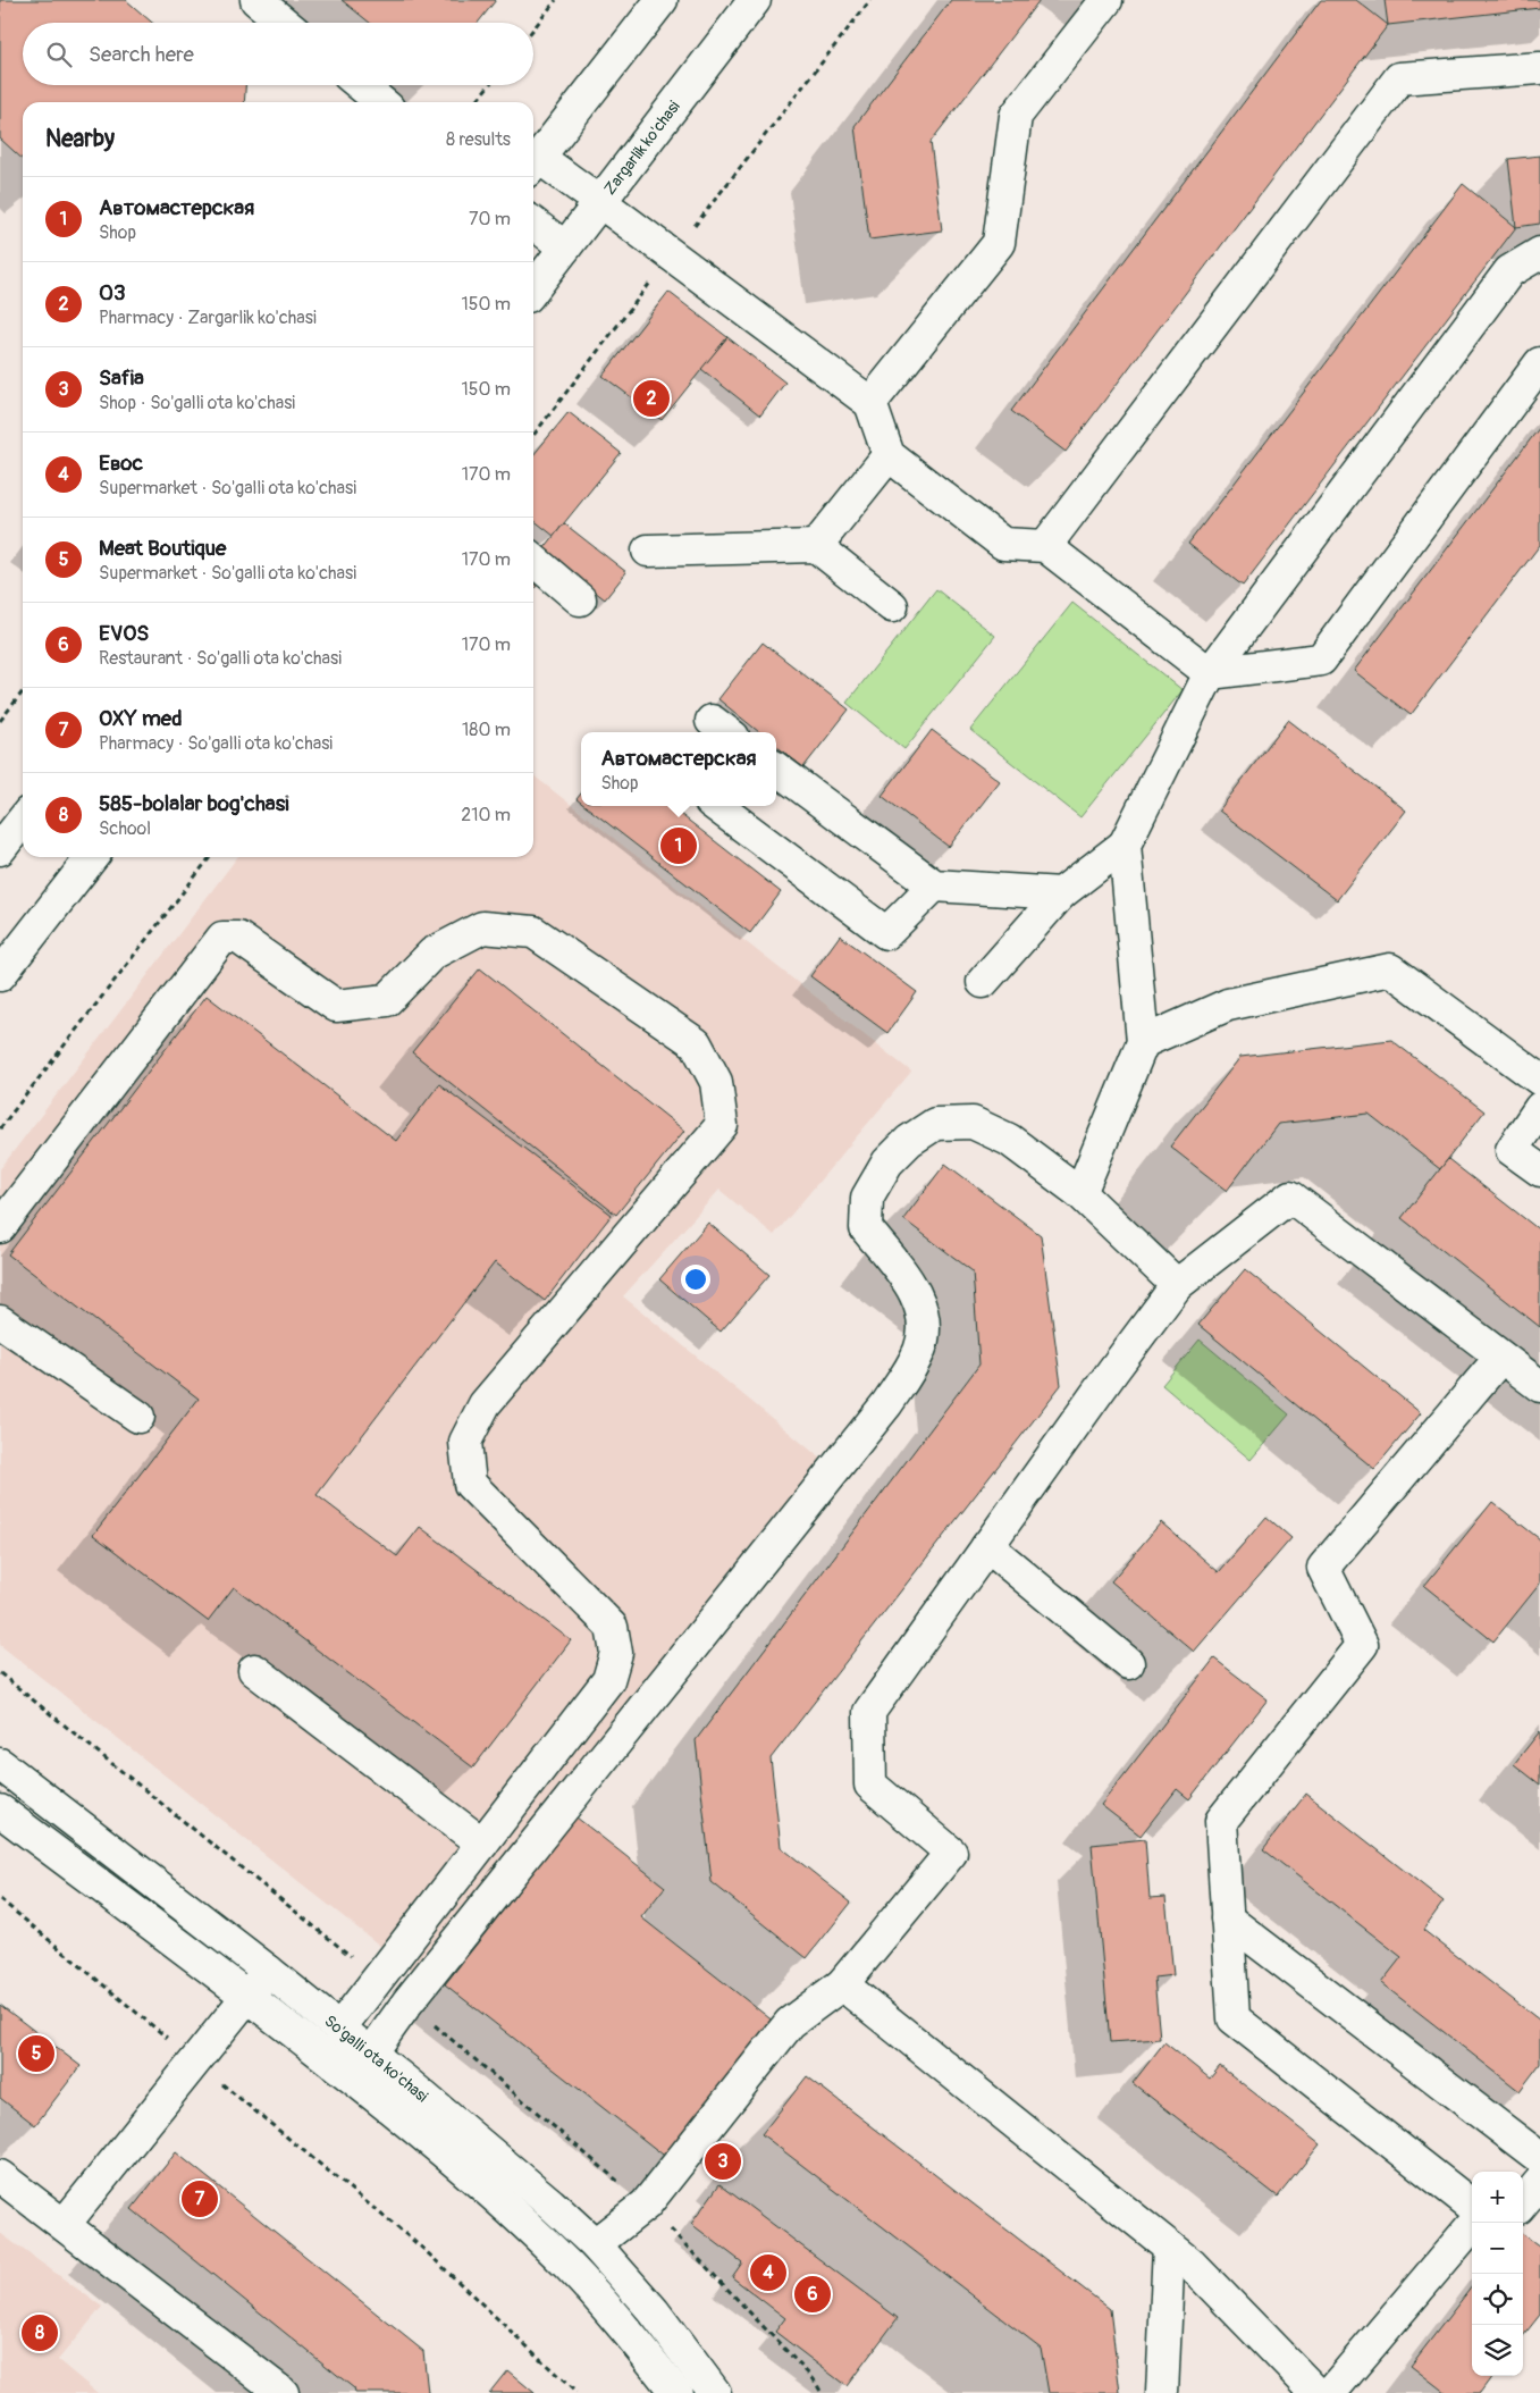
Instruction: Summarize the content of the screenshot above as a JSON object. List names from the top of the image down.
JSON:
{
  "streets": {
    "main road": ["Zargarlik ko'chasi", "So'galli ota ko'chasi"]
  },
  "page": {
    "search": "Search here",
    "heading": ["Nearby", "8 results"],
    "list": [
      {
        "mark": "1",
        "name": "Автомастерская",
        "note": "Shop",
        "value": "70 m"
      },
      {
        "mark": "2",
        "name": "03",
        "note": "Pharmacy · Zargarlik ko'chasi",
        "value": "150 m"
      },
      {
        "mark": "3",
        "name": "Safia",
        "note": "Shop · So'galli ota ko'chasi",
        "value": "150 m"
      },
      {
        "mark": "4",
        "name": "Евос",
        "note": "Supermarket · So'galli ota ko'chasi",
        "value": "170 m"
      },
      {
        "mark": "5",
        "name": "Meat Boutique",
        "note": "Supermarket · So'galli ota ko'chasi",
        "value": "170 m"
      },
      {
        "mark": "6",
        "name": "EVOS",
        "note": "Restaurant · So'galli ota ko'chasi",
        "value": "170 m"
      },
      {
        "mark": "7",
        "name": "OXY med",
        "note": "Pharmacy · So'galli ota ko'chasi",
        "value": "180 m"
      },
      {
        "mark": "8",
        "name": "585-bolalar bog'chasi",
        "note": "School",
        "value": "210 m"
      }
    ],
    "pins": [
      "2",
      "1",
      "5",
      "3",
      "7",
      "4",
      "6",
      "8"
    ],
    "popup": ["Автомастерская", "Shop"],
    "map_buttons": ["+", "−"]
  }
}
